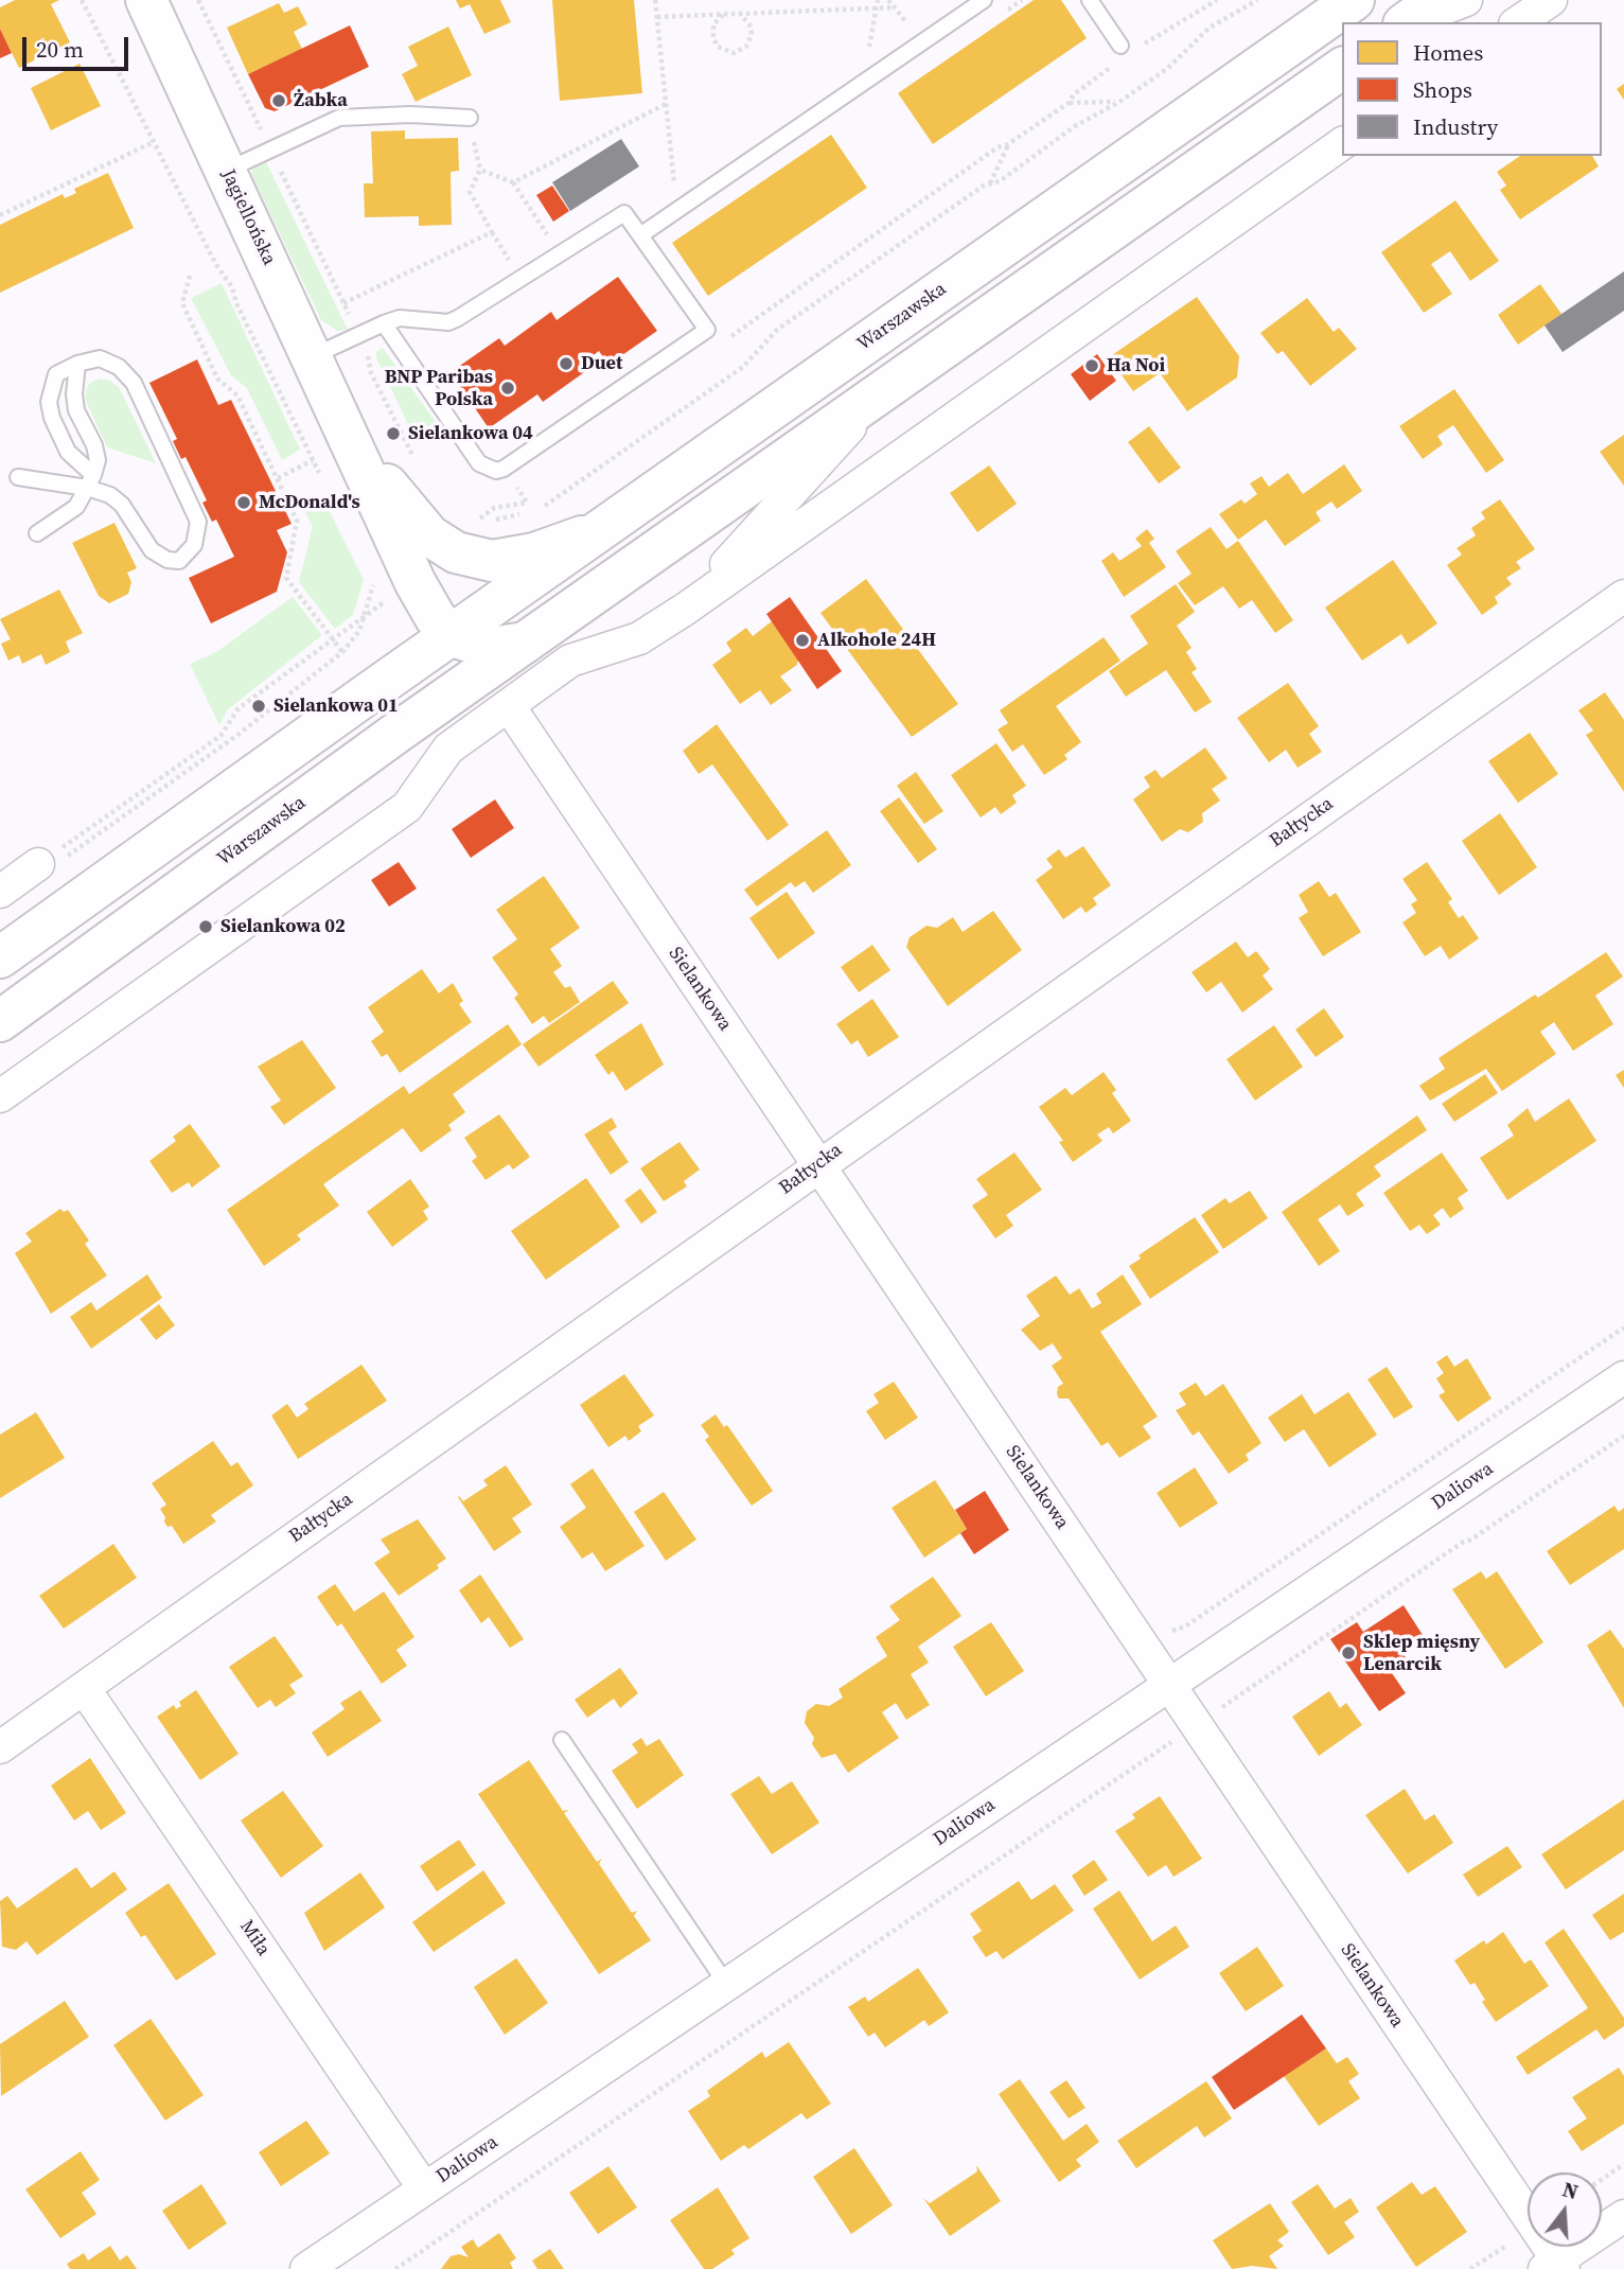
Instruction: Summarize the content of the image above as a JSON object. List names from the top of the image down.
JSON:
{
  "streets": {
    "main road": ["Jagiellońska", "Warszawska"],
    "street": [
      "Bałtycka",
      "Sielankowa",
      "Daliowa",
      "Miła"
    ]
  },
  "crossings": [
    ["Jagiellońska", "Warszawska"],
    ["Bałtycka", "Sielankowa"],
    ["Bałtycka", "Miła"],
    ["Sielankowa", "Daliowa"],
    ["Daliowa", "Miła"]
  ],
  "places": [
    "Żabka",
    "Duet",
    "Ha Noi",
    "BNP Paribas Polska",
    "Sielankowa 04",
    "McDonald's",
    "Alkohole 24H",
    "Sielankowa 01",
    "Sielankowa 02",
    "Sklep mięsny Lenarcik"
  ],
  "legend": ["Homes", "Shops", "Industry"],
  "scale_bar": "20 m",
  "north": "top"
}
